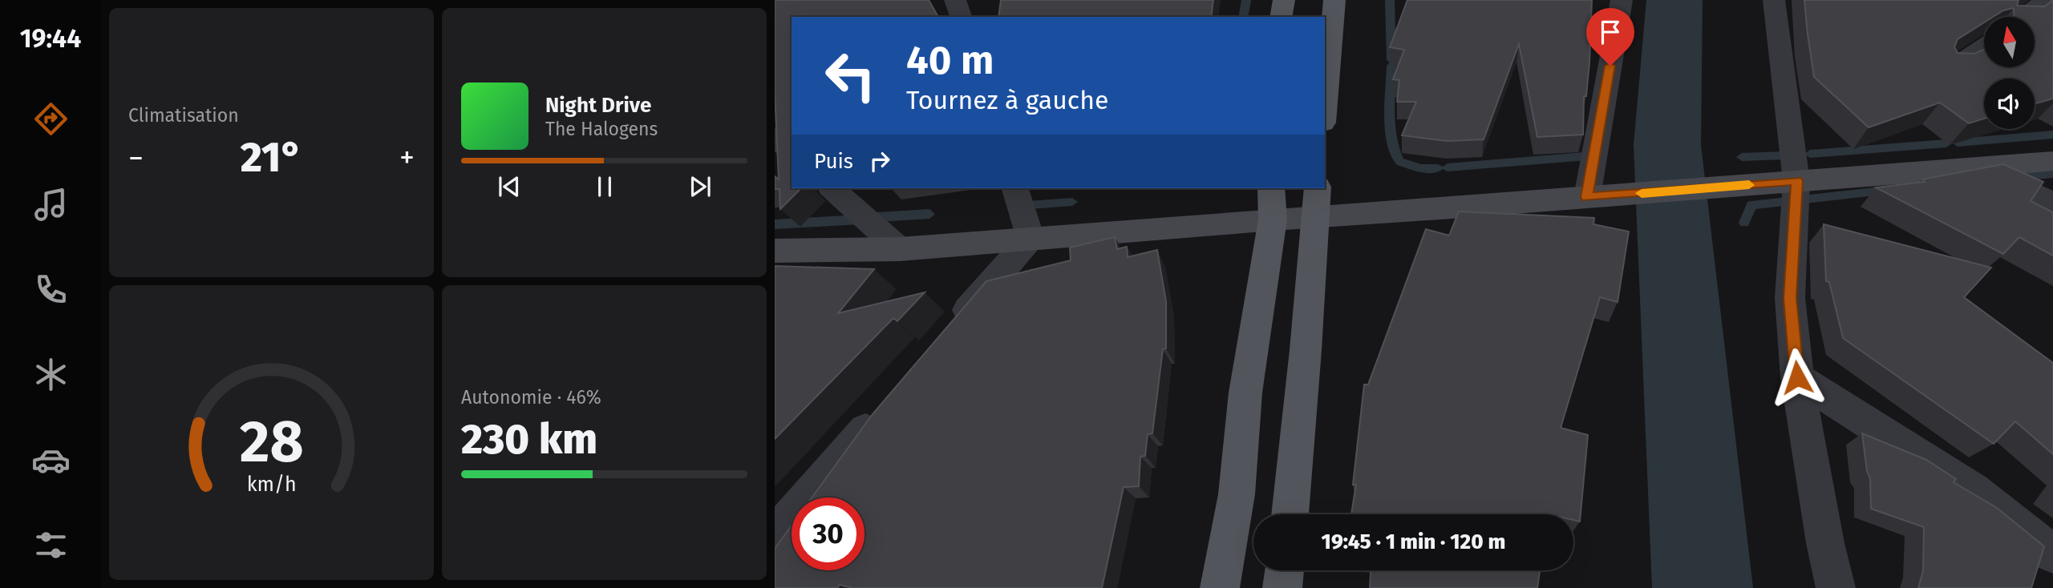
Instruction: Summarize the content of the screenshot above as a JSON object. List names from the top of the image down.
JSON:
{
  "north": "top",
  "page": {
    "tabs": "19:44",
    "tile": [
      "Climatisation",
      ["Autonomie · 46%", "230 km"]
    ],
    "turn": ["40 m", "Tournez à gauche"],
    "song": ["Night Drive", "The Halogens"],
    "heat": ["−", "21°", "+"],
    "then": "Puis",
    "limit": "30",
    "trip": "19:45 · 1 min · 120 m",
    "gauge": ["28", "km/h"]
  }
}
